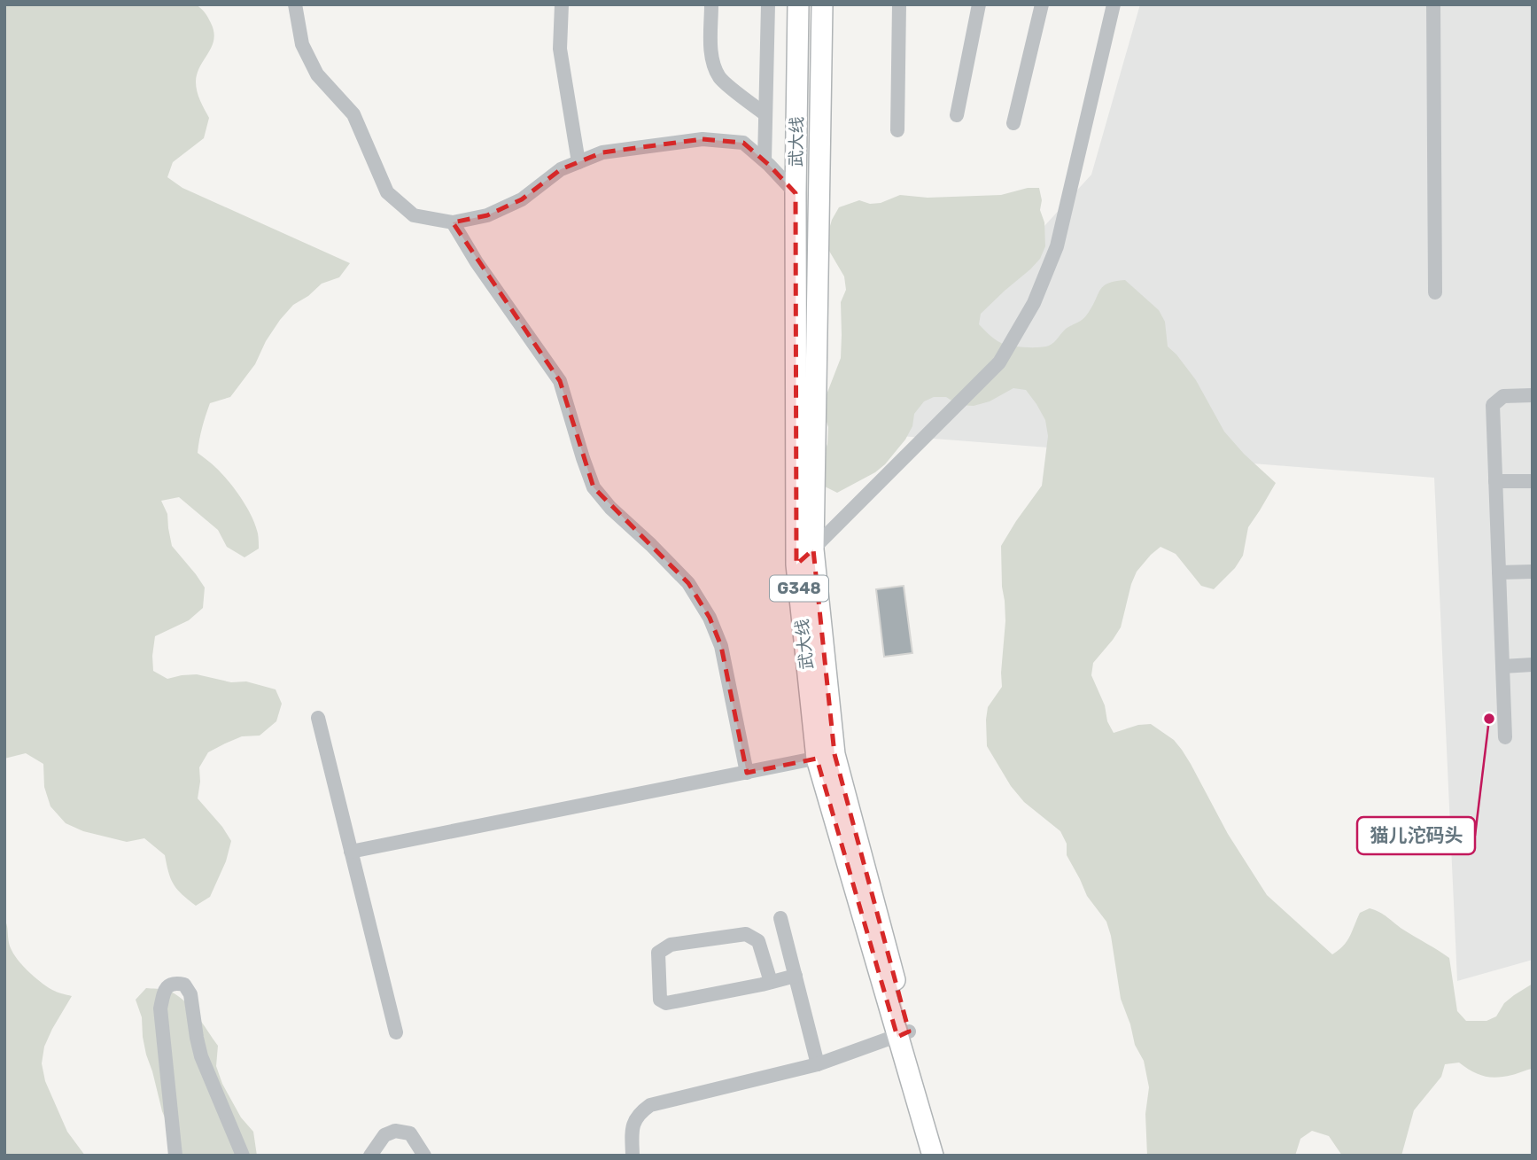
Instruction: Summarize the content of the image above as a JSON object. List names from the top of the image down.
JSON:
{
  "streets": {
    "highway": ["武大线", "G348"]
  },
  "places": ["猫儿沱码头"]
}
